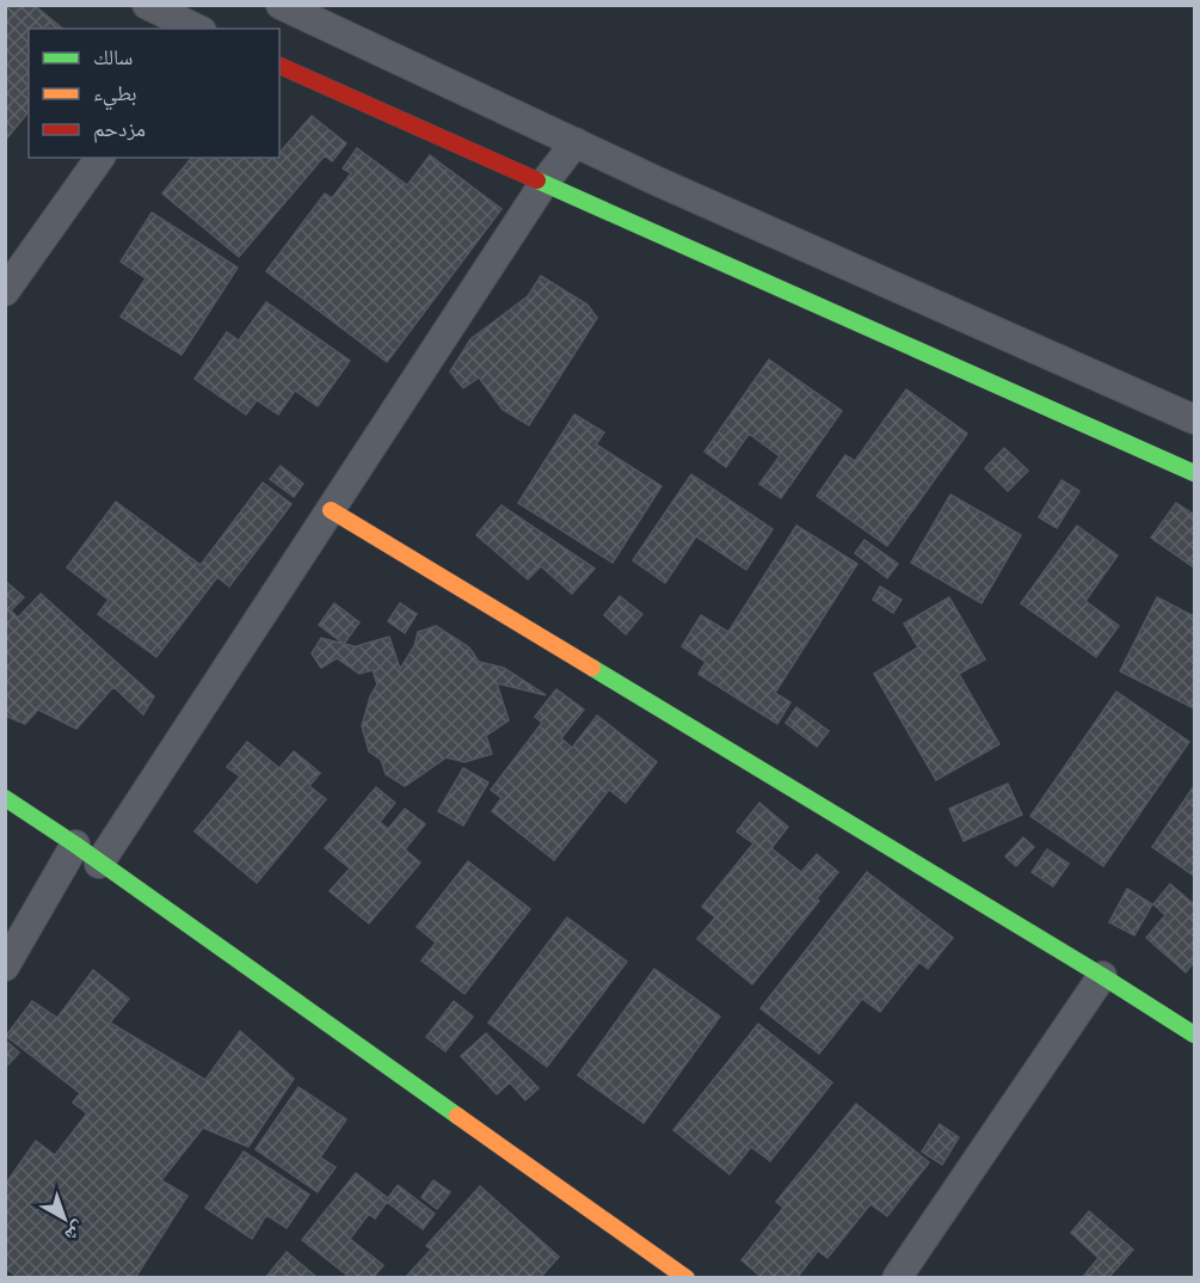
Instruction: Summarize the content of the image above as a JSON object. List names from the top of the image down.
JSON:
{
  "legend": ["سالك", "بطيء", "مزدحم"],
  "north": "bottom right"
}
